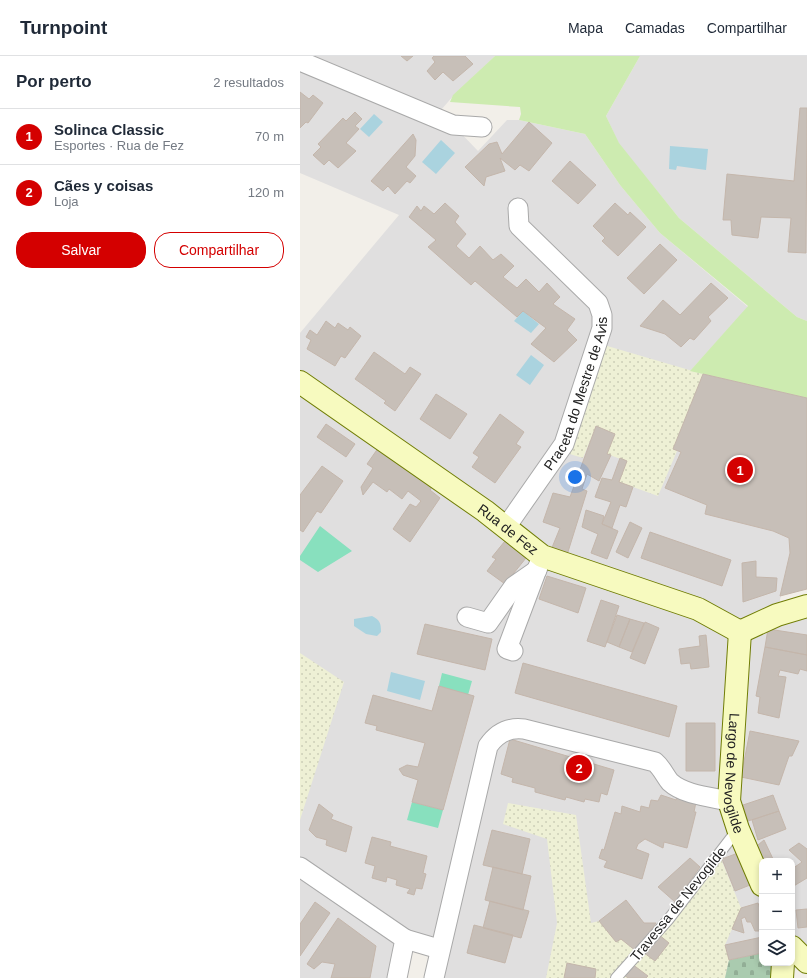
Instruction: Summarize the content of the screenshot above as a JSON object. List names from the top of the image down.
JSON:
{
  "streets": {
    "street": ["Praceta do Mestre de Avis", "Rua de Fez", "Largo de Nevogilde"],
    "lane": ["Travessa de Nevogilde"]
  },
  "crossings": [
    ["Praceta do Mestre de Avis", "Rua de Fez"],
    ["Rua de Fez", "Largo de Nevogilde"],
    ["Largo de Nevogilde", "Travessa de Nevogilde"]
  ],
  "page": {
    "header": "Turnpoint",
    "nav": ["Mapa", "Camadas", "Compartilhar"],
    "heading": ["Por perto", "2 resultados"],
    "list": [
      {
        "mark": "1",
        "name": "Solinca Classic",
        "note": "Esportes · Rua de Fez",
        "value": "70 m"
      },
      {
        "mark": "2",
        "name": "Cães y coisas",
        "note": "Loja",
        "value": "120 m"
      }
    ],
    "buttons": ["Salvar", "Compartilhar"],
    "pins": ["1", "2"],
    "map_buttons": ["+", "−"]
  }
}
